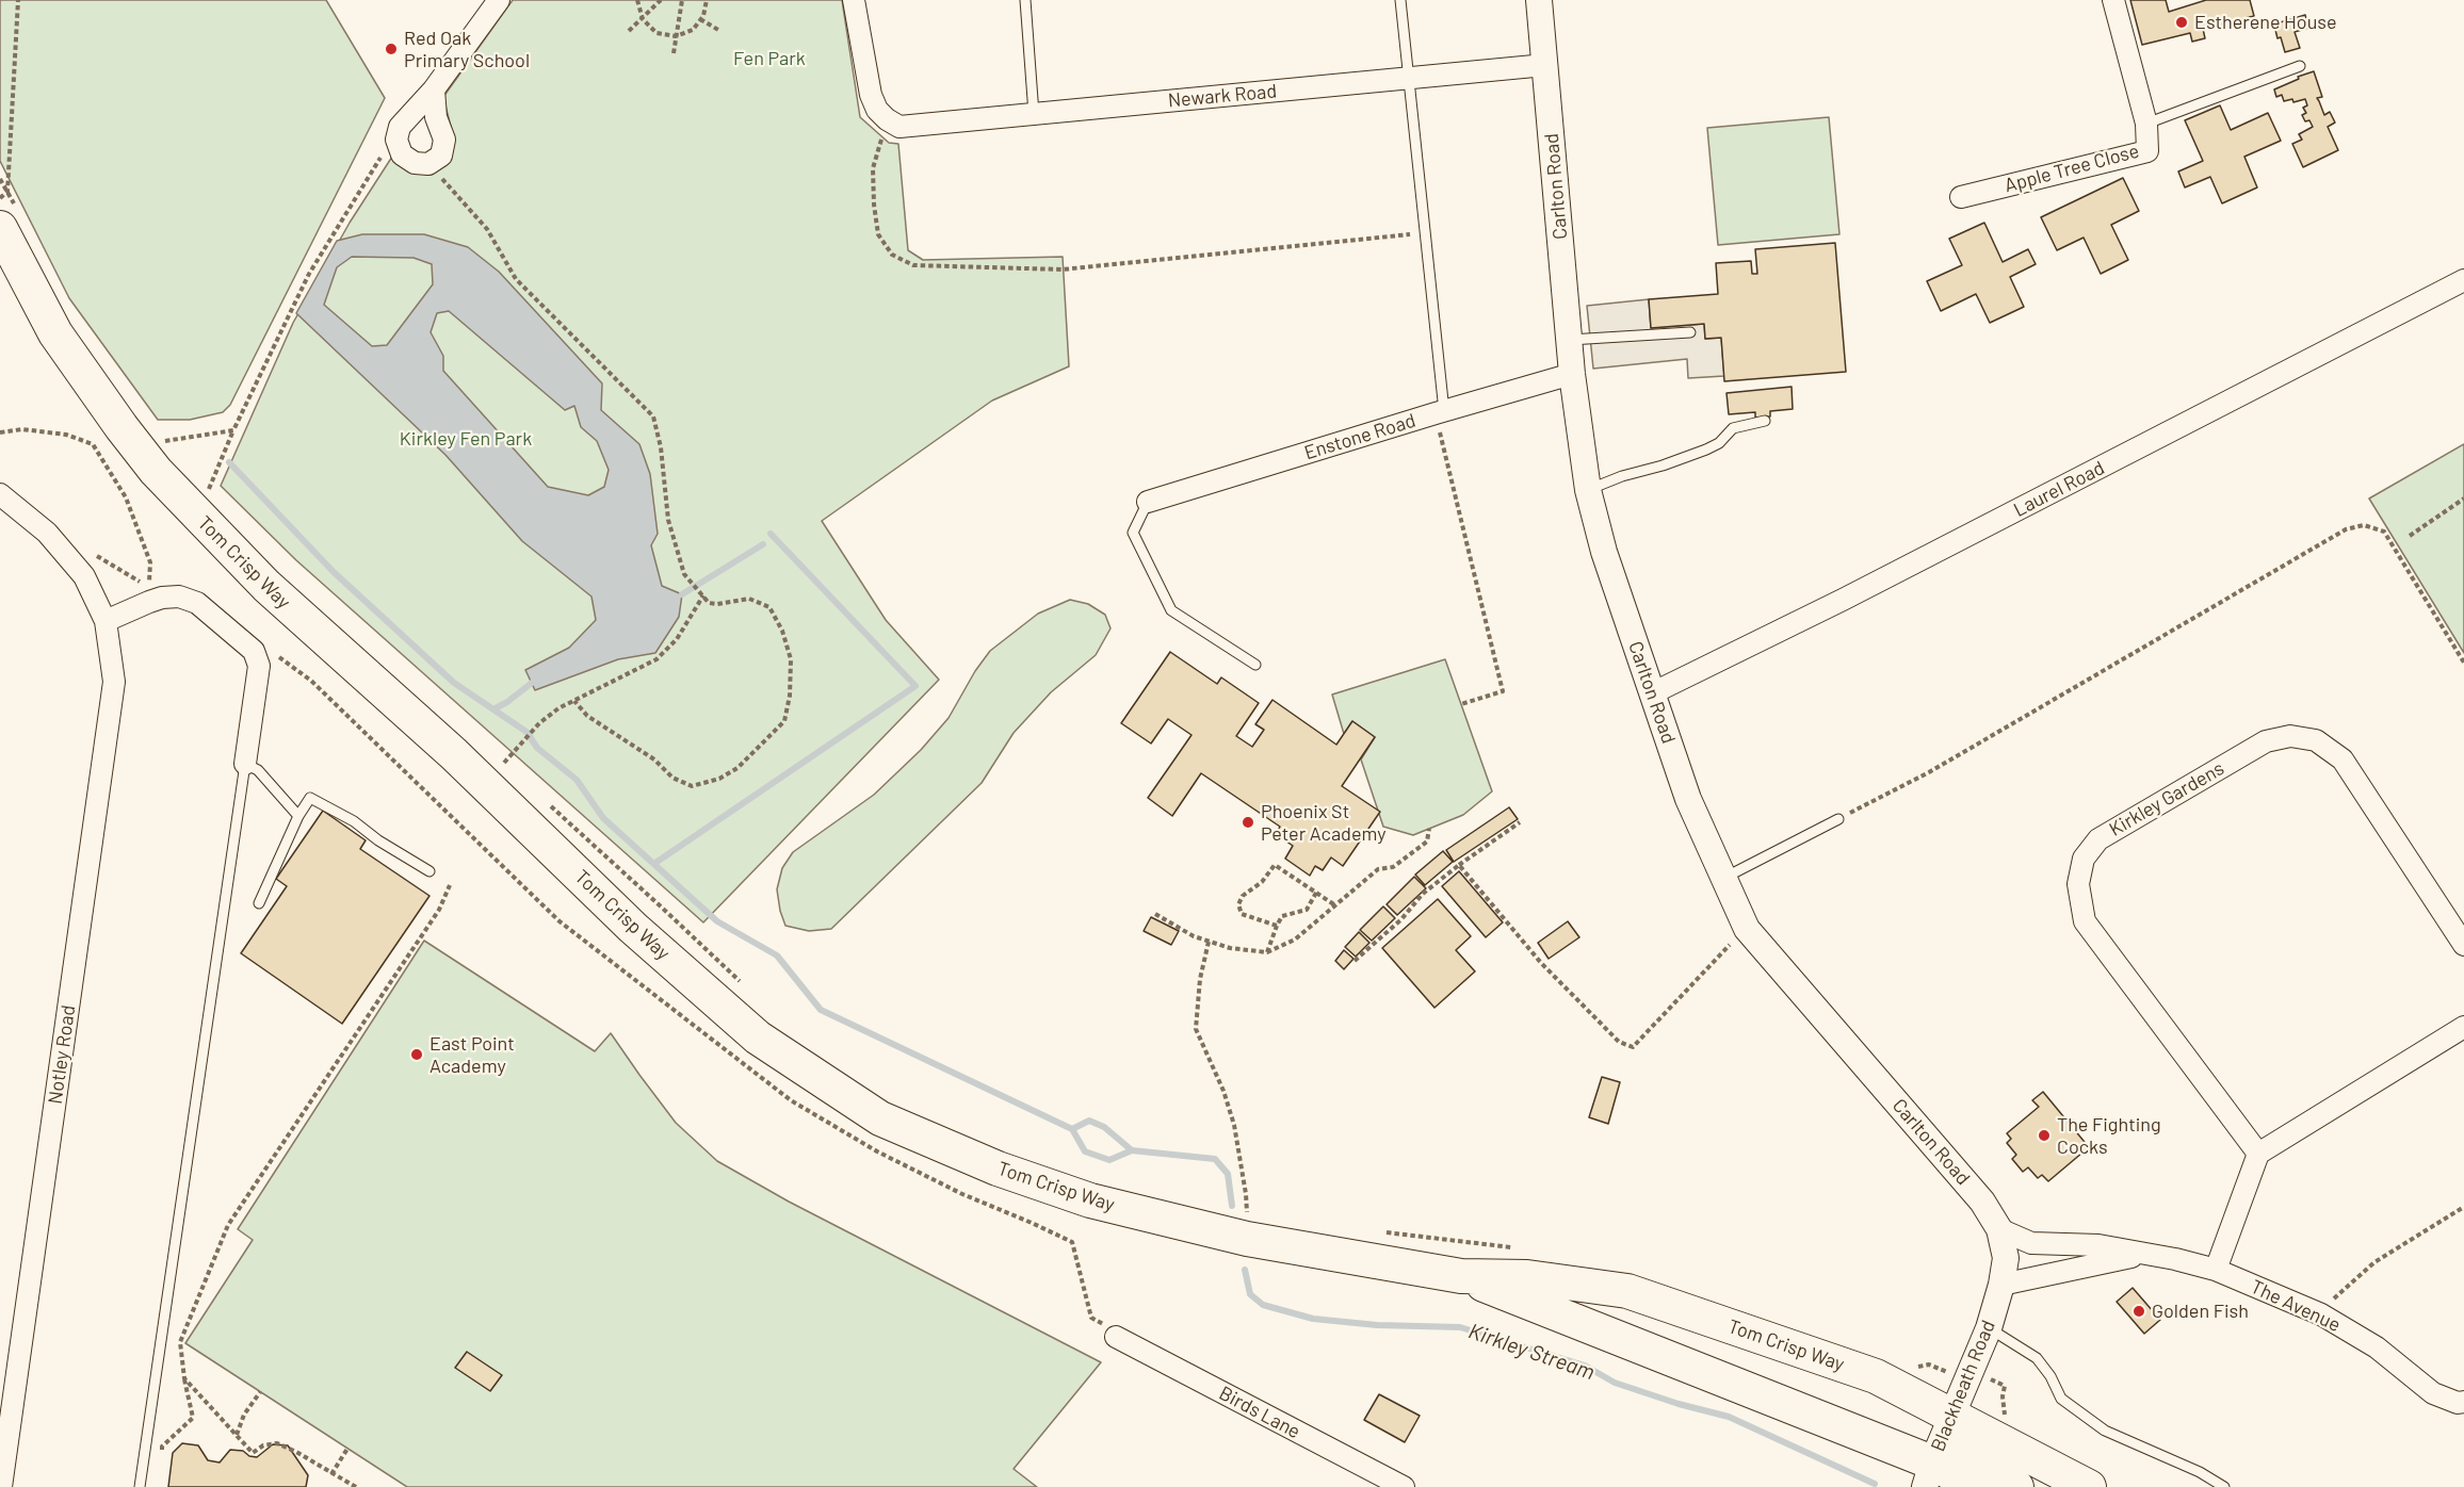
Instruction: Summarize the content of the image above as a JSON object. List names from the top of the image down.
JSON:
{
  "streets": {
    "highway": ["Tom Crisp Way"],
    "street": [
      "Newark Road",
      "Apple Tree Close",
      "Carlton Road",
      "Enstone Road",
      "Laurel Road",
      "Kirkley Gardens",
      "Notley Road",
      "The Avenue",
      "Blackheath Road",
      "Birds Lane"
    ]
  },
  "crossings": [
    ["Newark Road", "Carlton Road"],
    ["Carlton Road", "Enstone Road"],
    ["Carlton Road", "Laurel Road"],
    ["Carlton Road", "The Avenue"],
    ["Carlton Road", "Blackheath Road"],
    ["Tom Crisp Way", "Blackheath Road"],
    ["The Avenue", "Blackheath Road"]
  ],
  "water": ["Kirkley Stream"],
  "parks": ["Fen Park", "Kirkley Fen Park"],
  "places": [
    "Estherene House",
    "Red Oak Primary School",
    "Phoenix St Peter Academy",
    "East Point Academy",
    "The Fighting Cocks",
    "Golden Fish"
  ]
}
